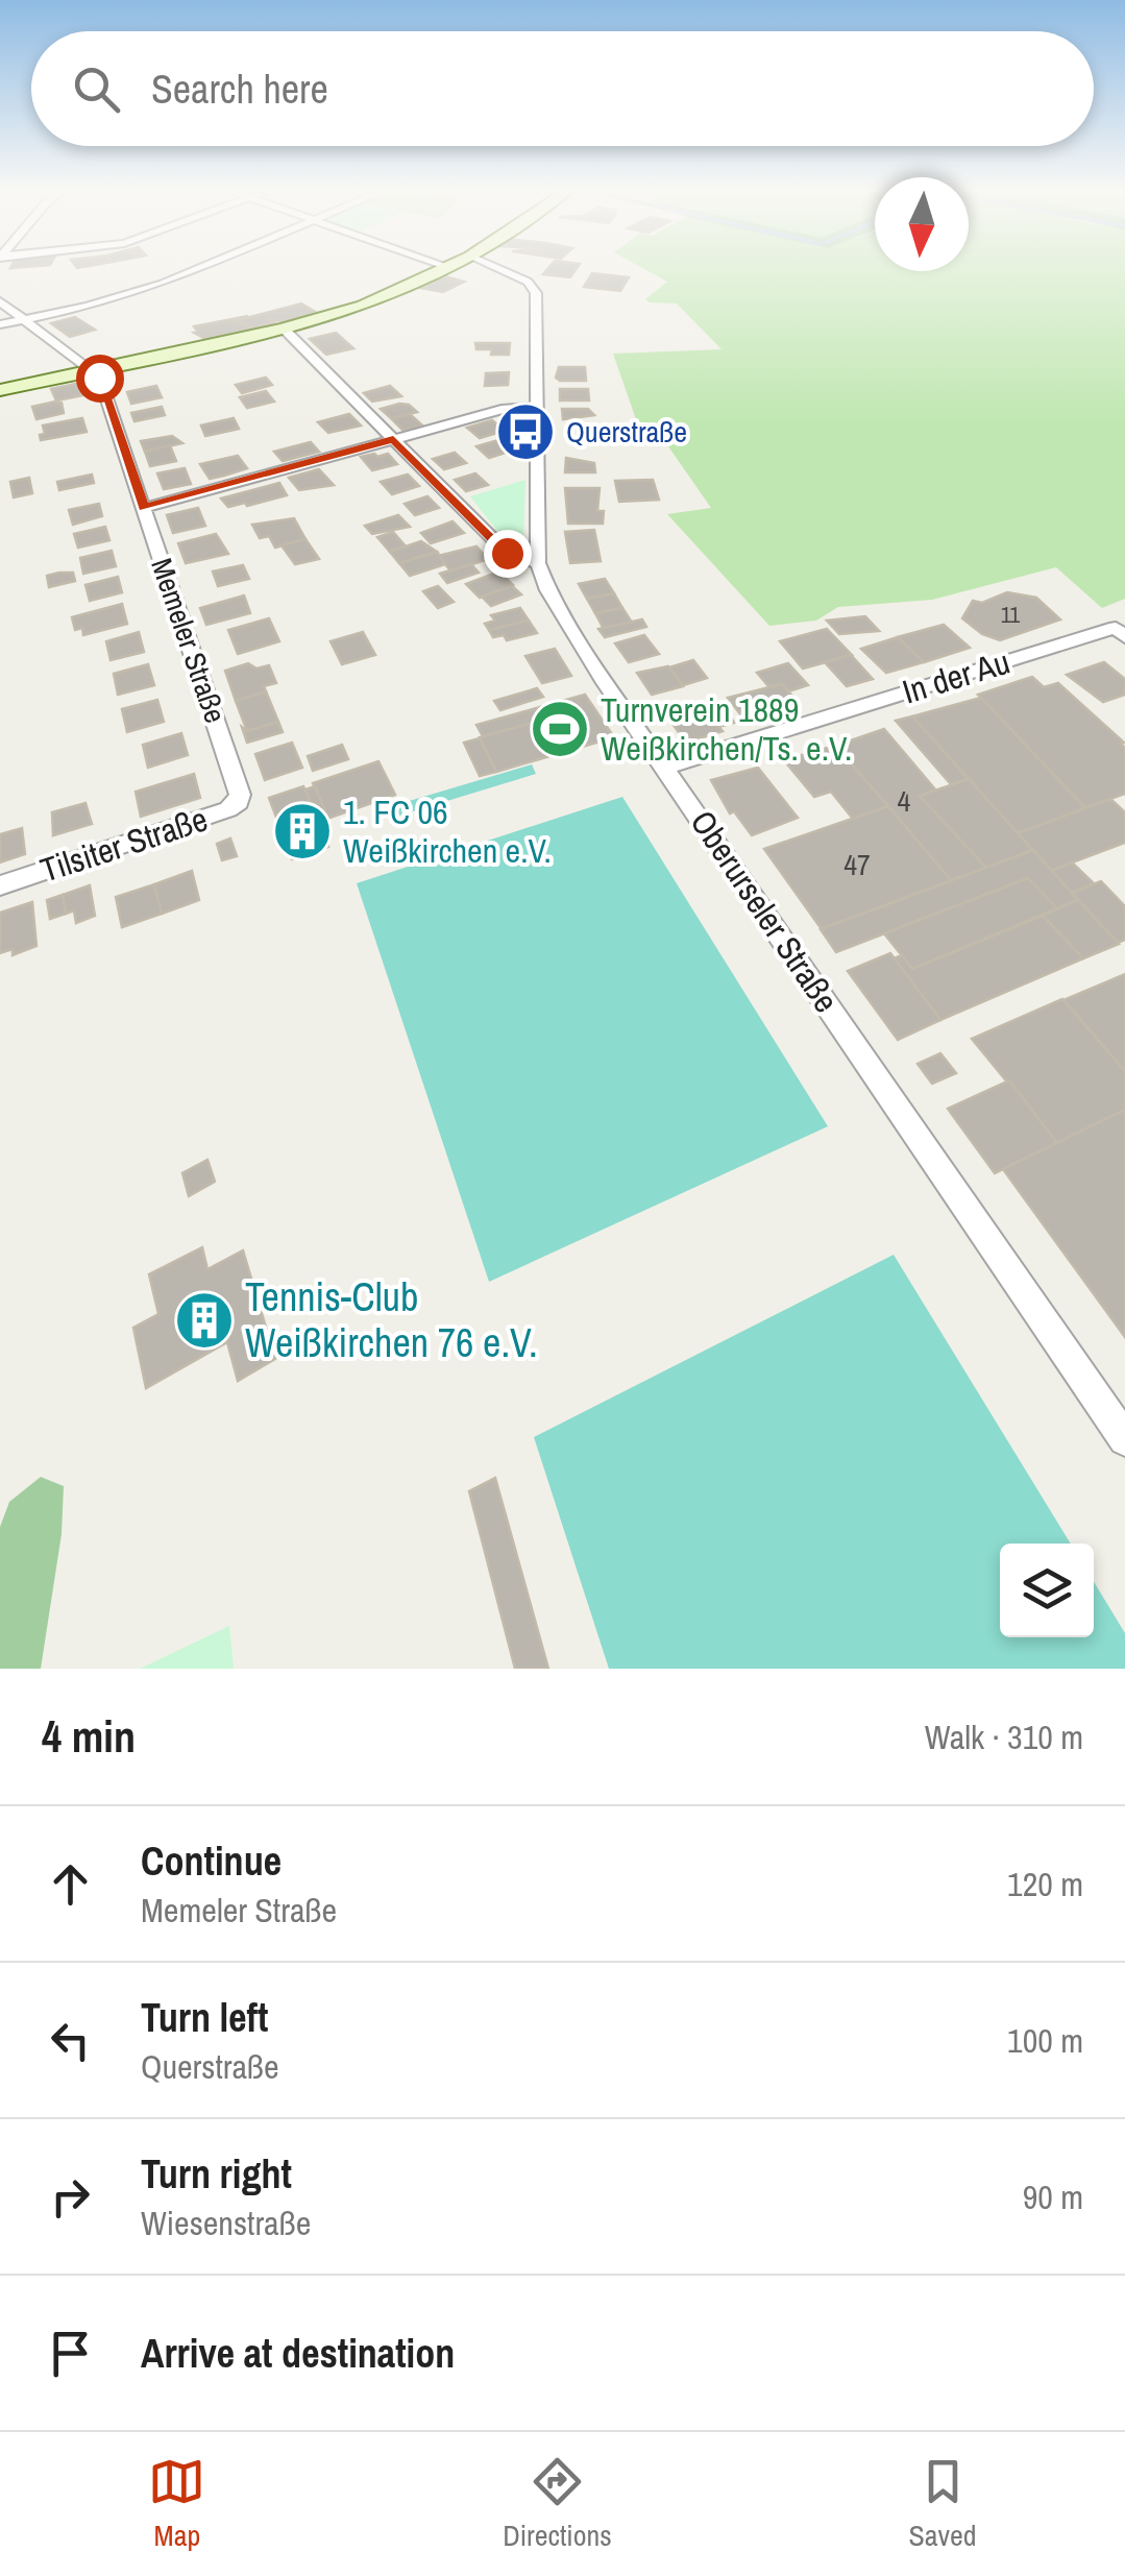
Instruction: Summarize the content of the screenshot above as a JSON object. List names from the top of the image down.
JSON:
{
  "streets": {
    "street": [
      "Memeler Straße",
      "In der Au",
      "Tilsiter Straße",
      "Oberurseler Straße"
    ]
  },
  "crossings": [
    ["Memeler Straße", "Tilsiter Straße"],
    ["In der Au", "Oberurseler Straße"]
  ],
  "places": {
    "bus stop": ["Querstraße"],
    "sports": ["Turnverein 1889 Weißkirchen/Ts. e.V."],
    "building": ["1. FC 06 Weißkirchen e.V.", "Tennis-Club Weißkirchen 76 e.V."]
  },
  "house_numbers": ["11", "4", "47"],
  "north": "bottom",
  "page": {
    "search": "Search here",
    "heading": ["4 min", "Walk · 310 m"],
    "list": [
      ["Continue", "Memeler Straße", "120 m"],
      ["Turn left", "Querstraße", "100 m"],
      ["Turn right", "Wiesenstraße", "90 m"],
      "Arrive at destination"
    ],
    "nav": ["Map", "Directions", "Saved"]
  }
}
